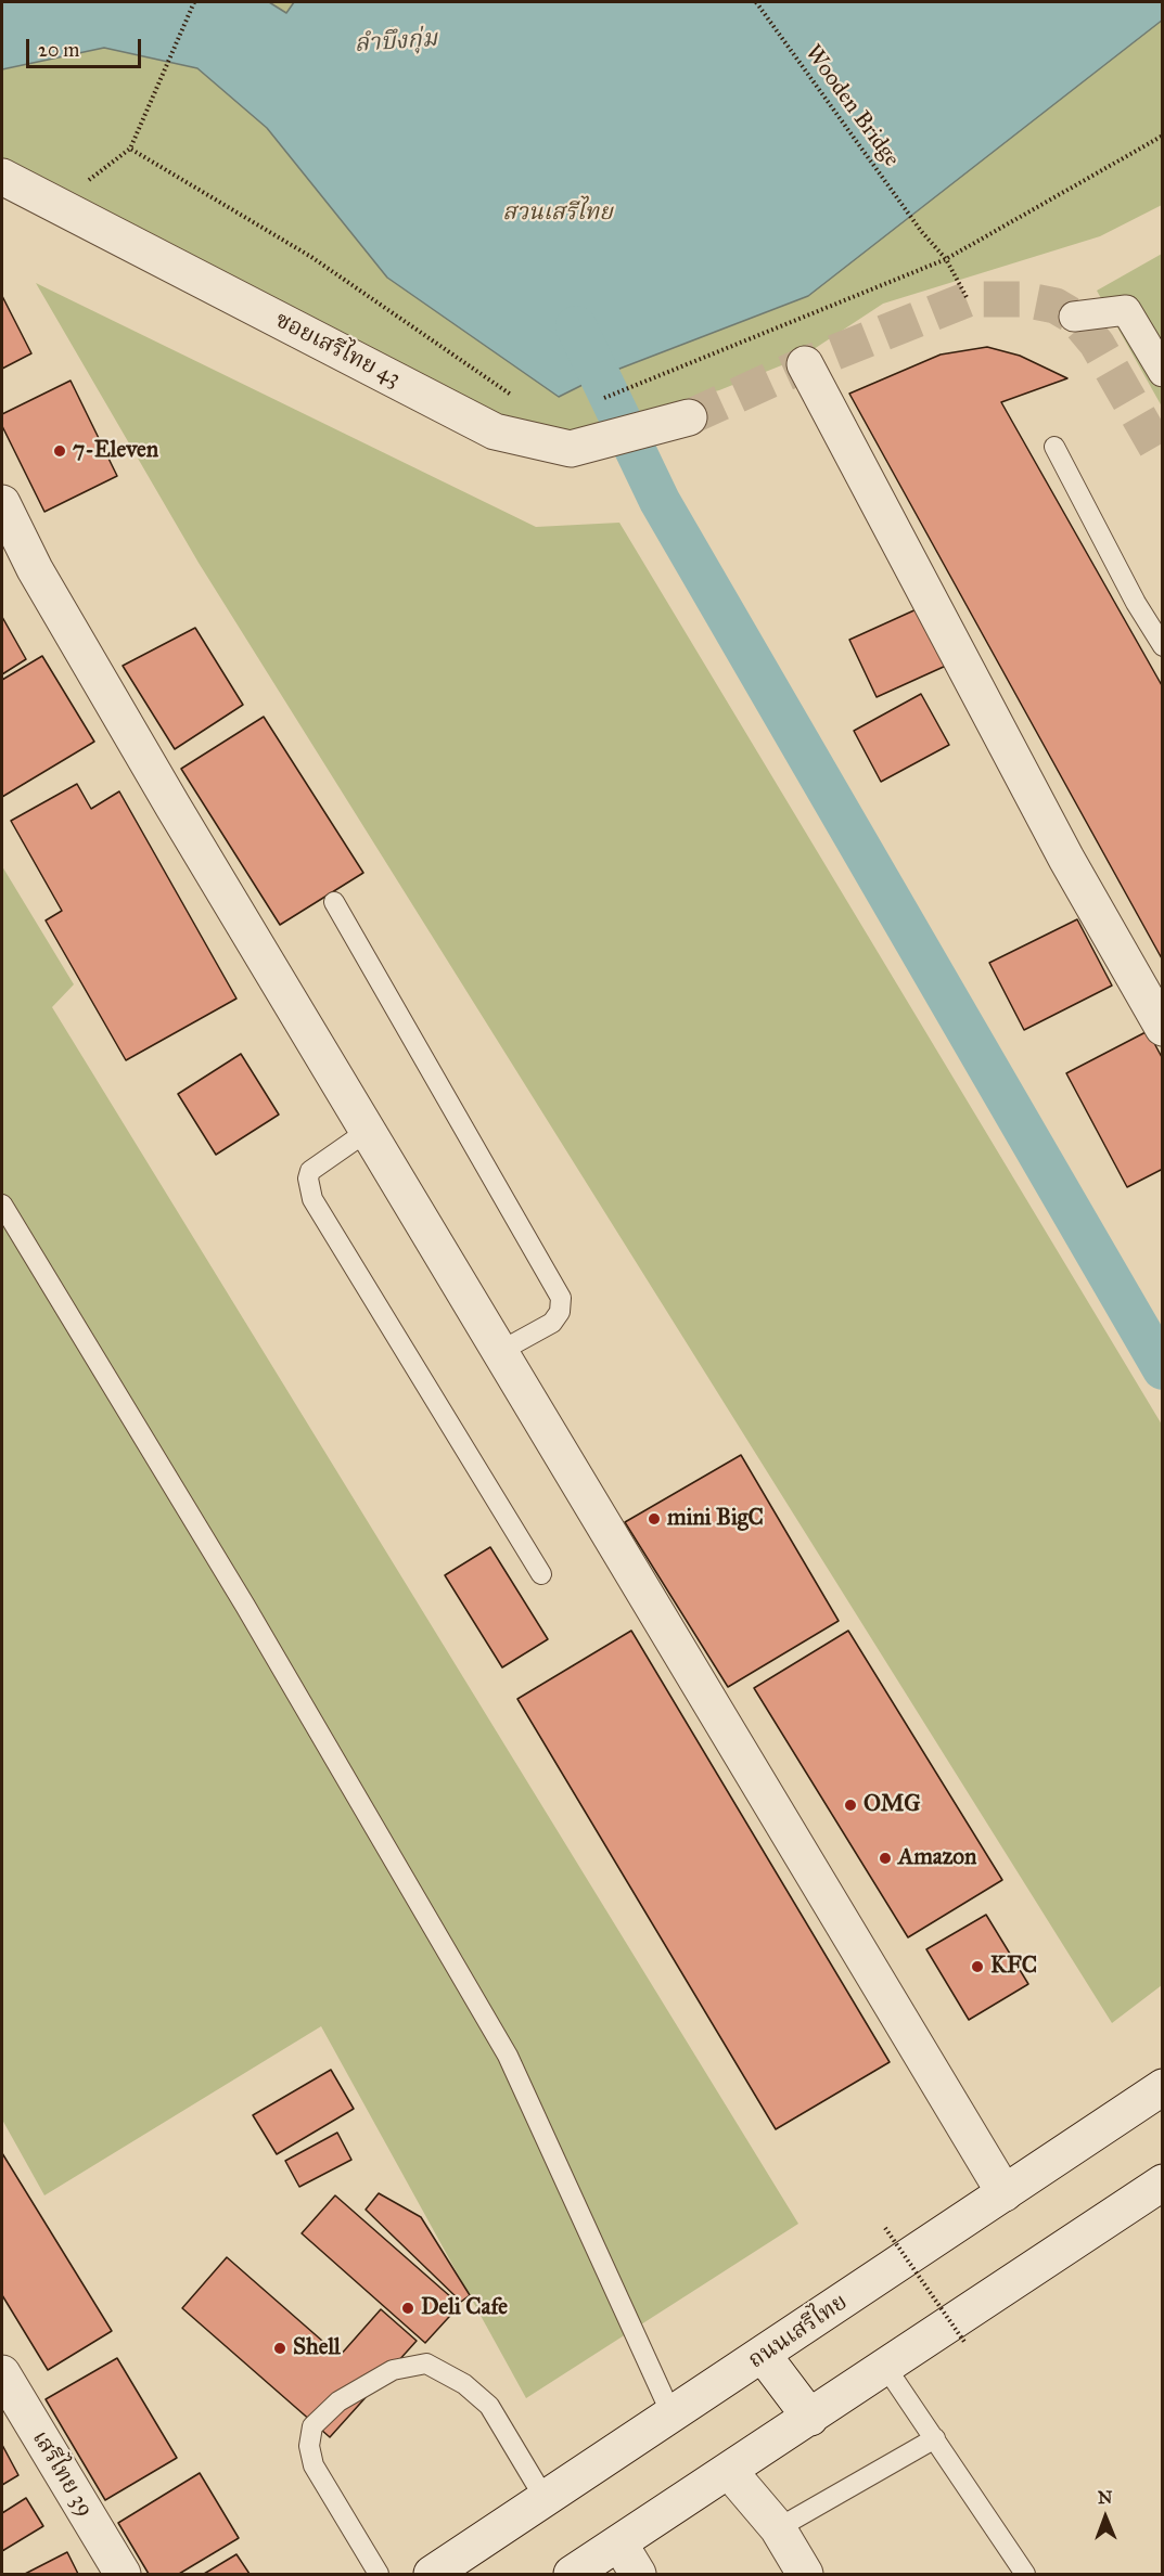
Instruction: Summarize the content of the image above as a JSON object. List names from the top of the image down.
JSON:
{
  "streets": {
    "street": ["ซอยเสรีไทย 43", "ถนนเสรีไทย", "เสรีไทย 39"],
    "path": ["Wooden Bridge"]
  },
  "water": ["ลำบึงกุ่ม"],
  "parks": ["สวนเสรีไทย"],
  "places": [
    "7-Eleven",
    "mini BigC",
    "OMG",
    "Amazon",
    "KFC",
    "Deli Cafe",
    "Shell"
  ],
  "scale_bar": "20 m",
  "north": "top"
}
